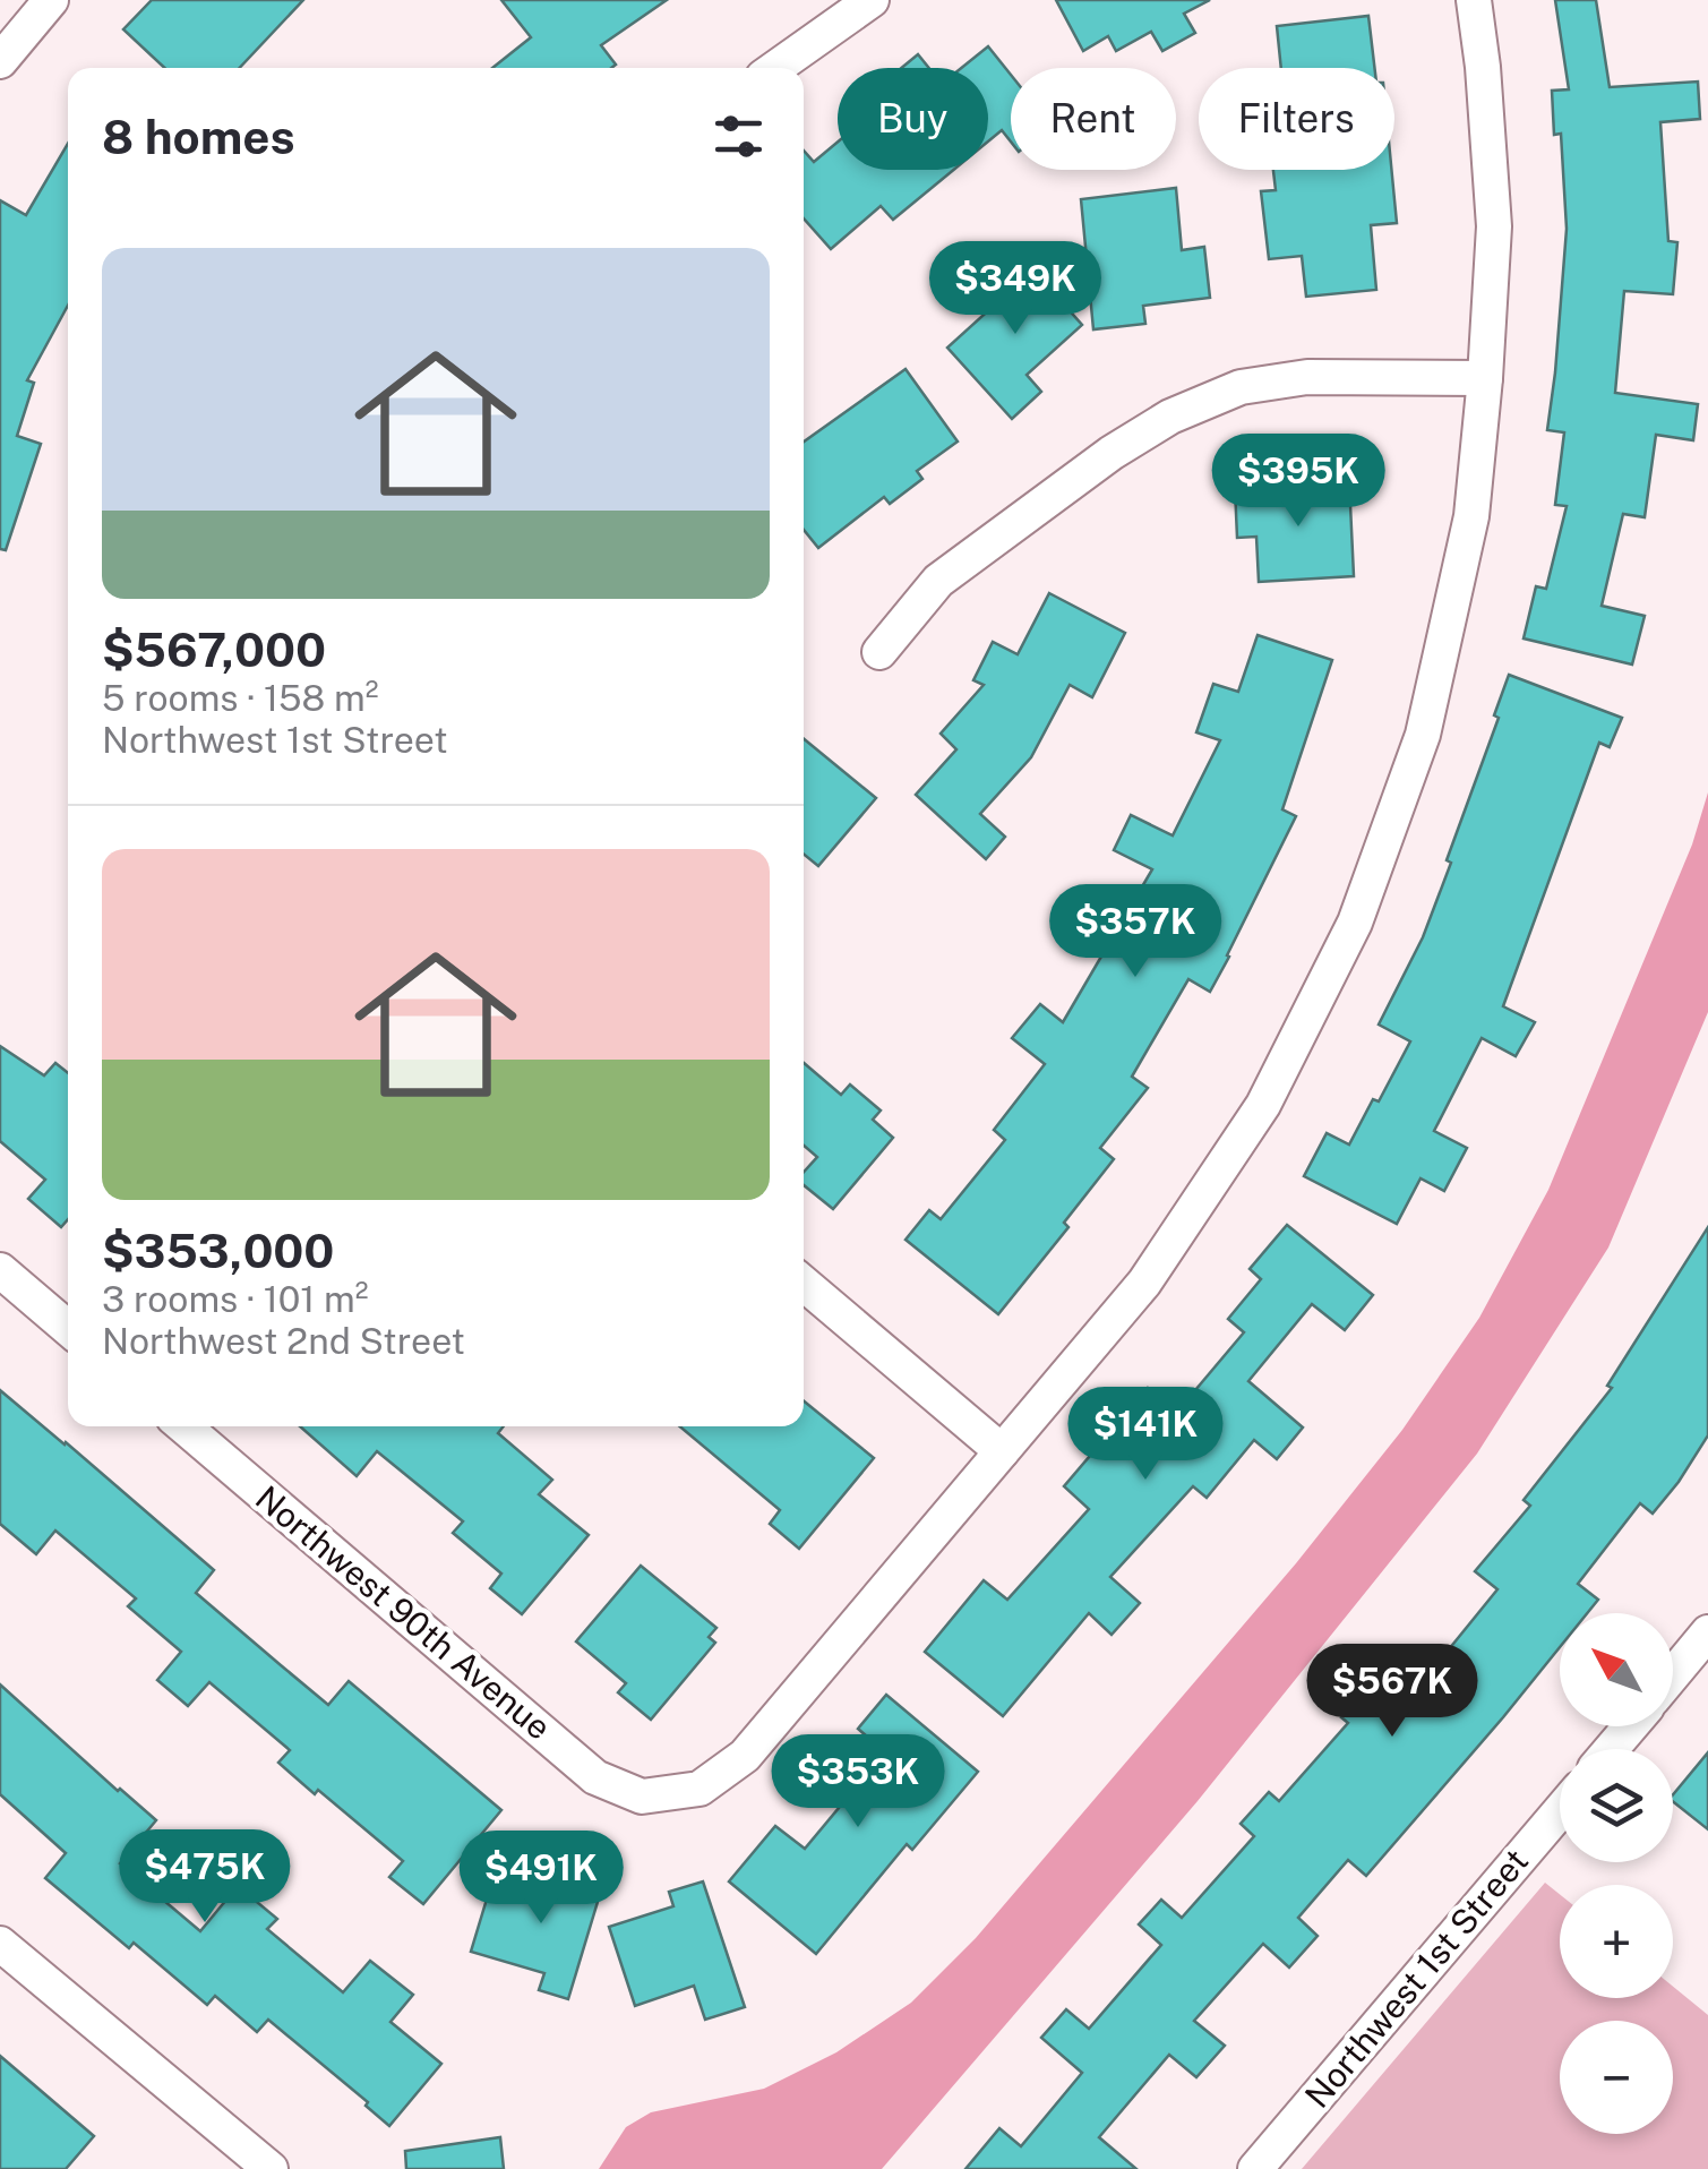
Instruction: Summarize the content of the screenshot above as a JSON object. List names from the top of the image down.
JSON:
{
  "streets": {
    "street": ["Northwest 90th Avenue", "Northwest 1st Street"]
  },
  "north": "top left",
  "page": {
    "chip": ["Buy", "Rent", "Filters"],
    "heading": "8 homes",
    "list": [
      {
        "name": "$567,000",
        "note": "5 rooms · 158 m² · Northwest 1st Street"
      },
      {
        "name": "$353,000",
        "note": "3 rooms · 101 m² · Northwest 2nd Street"
      }
    ],
    "price": [
      "$349K",
      "$395K",
      "$357K",
      "$141K",
      "$567K",
      "$353K",
      "$475K",
      "$491K"
    ],
    "map_buttons": ["+", "−"]
  }
}
